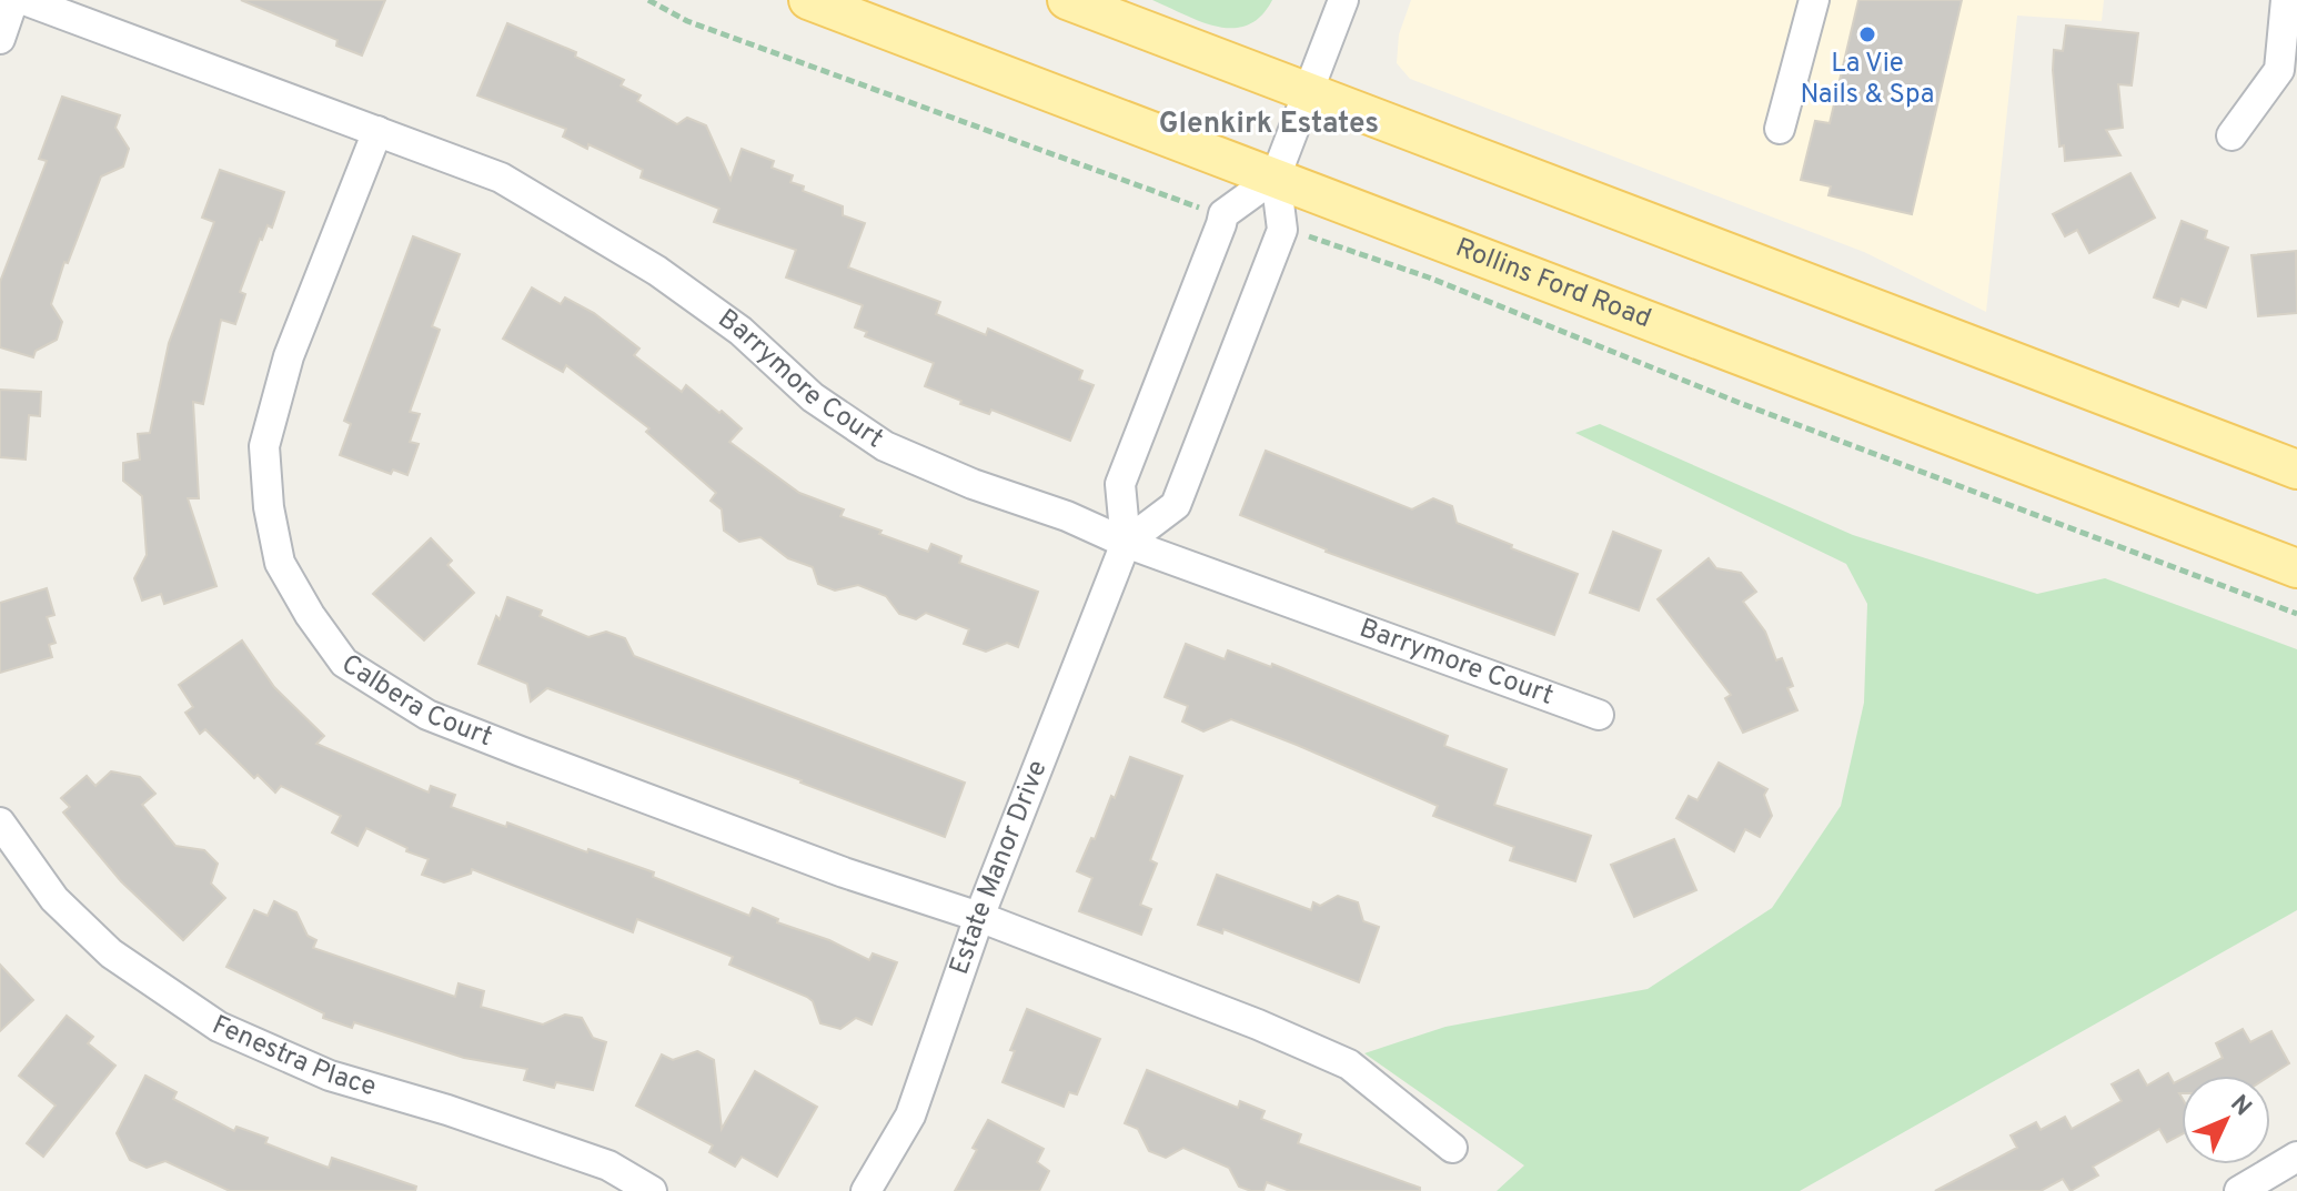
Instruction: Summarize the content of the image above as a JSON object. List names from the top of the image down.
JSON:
{
  "streets": {
    "main road": ["Rollins Ford Road"],
    "street": [
      "Barrymore Court",
      "Calbera Court",
      "Estate Manor Drive",
      "Fenestra Place"
    ]
  },
  "crossings": [
    ["Rollins Ford Road", "Estate Manor Drive"],
    ["Barrymore Court", "Calbera Court"],
    ["Barrymore Court", "Estate Manor Drive"],
    ["Calbera Court", "Estate Manor Drive"]
  ],
  "districts": ["Glenkirk Estates"],
  "places": ["La Vie Nails & Spa"],
  "north": "top right"
}
